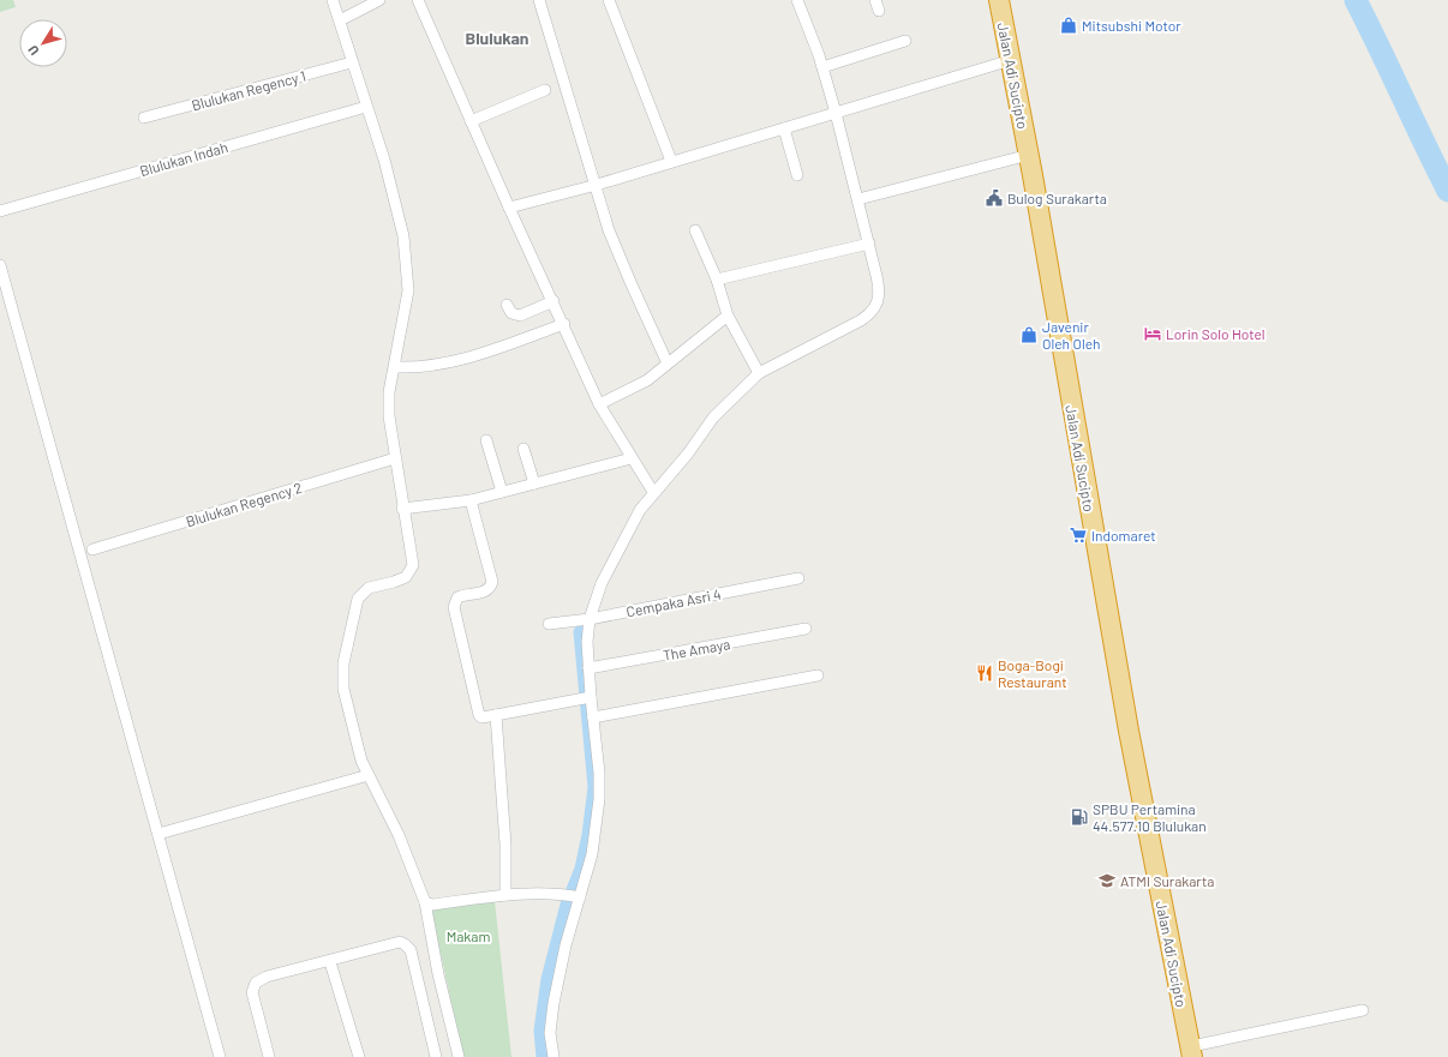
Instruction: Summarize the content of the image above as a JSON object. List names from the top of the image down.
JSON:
{
  "streets": {
    "highway": ["Jalan Adi Sucipto"],
    "street": [
      "Blulukan Regency 1",
      "Blulukan Indah",
      "Blulukan Regency 2",
      "Cempaka Asri 4",
      "The Amaya"
    ]
  },
  "districts": ["Blulukan"],
  "parks": ["Makam"],
  "places": {
    "shop": ["Mitsubshi Motor", "Javenir Oleh Oleh"],
    "public building": ["Bulog Surakarta"],
    "hotel": ["Lorin Solo Hotel"],
    "supermarket": ["Indomaret"],
    "restaurant": ["Boga-Bogi Restaurant"],
    "fuel station": ["SPBU Pertamina 44.577.10 Blulukan"],
    "school or university": ["ATMI Surakarta"]
  },
  "north": "bottom left"
}
